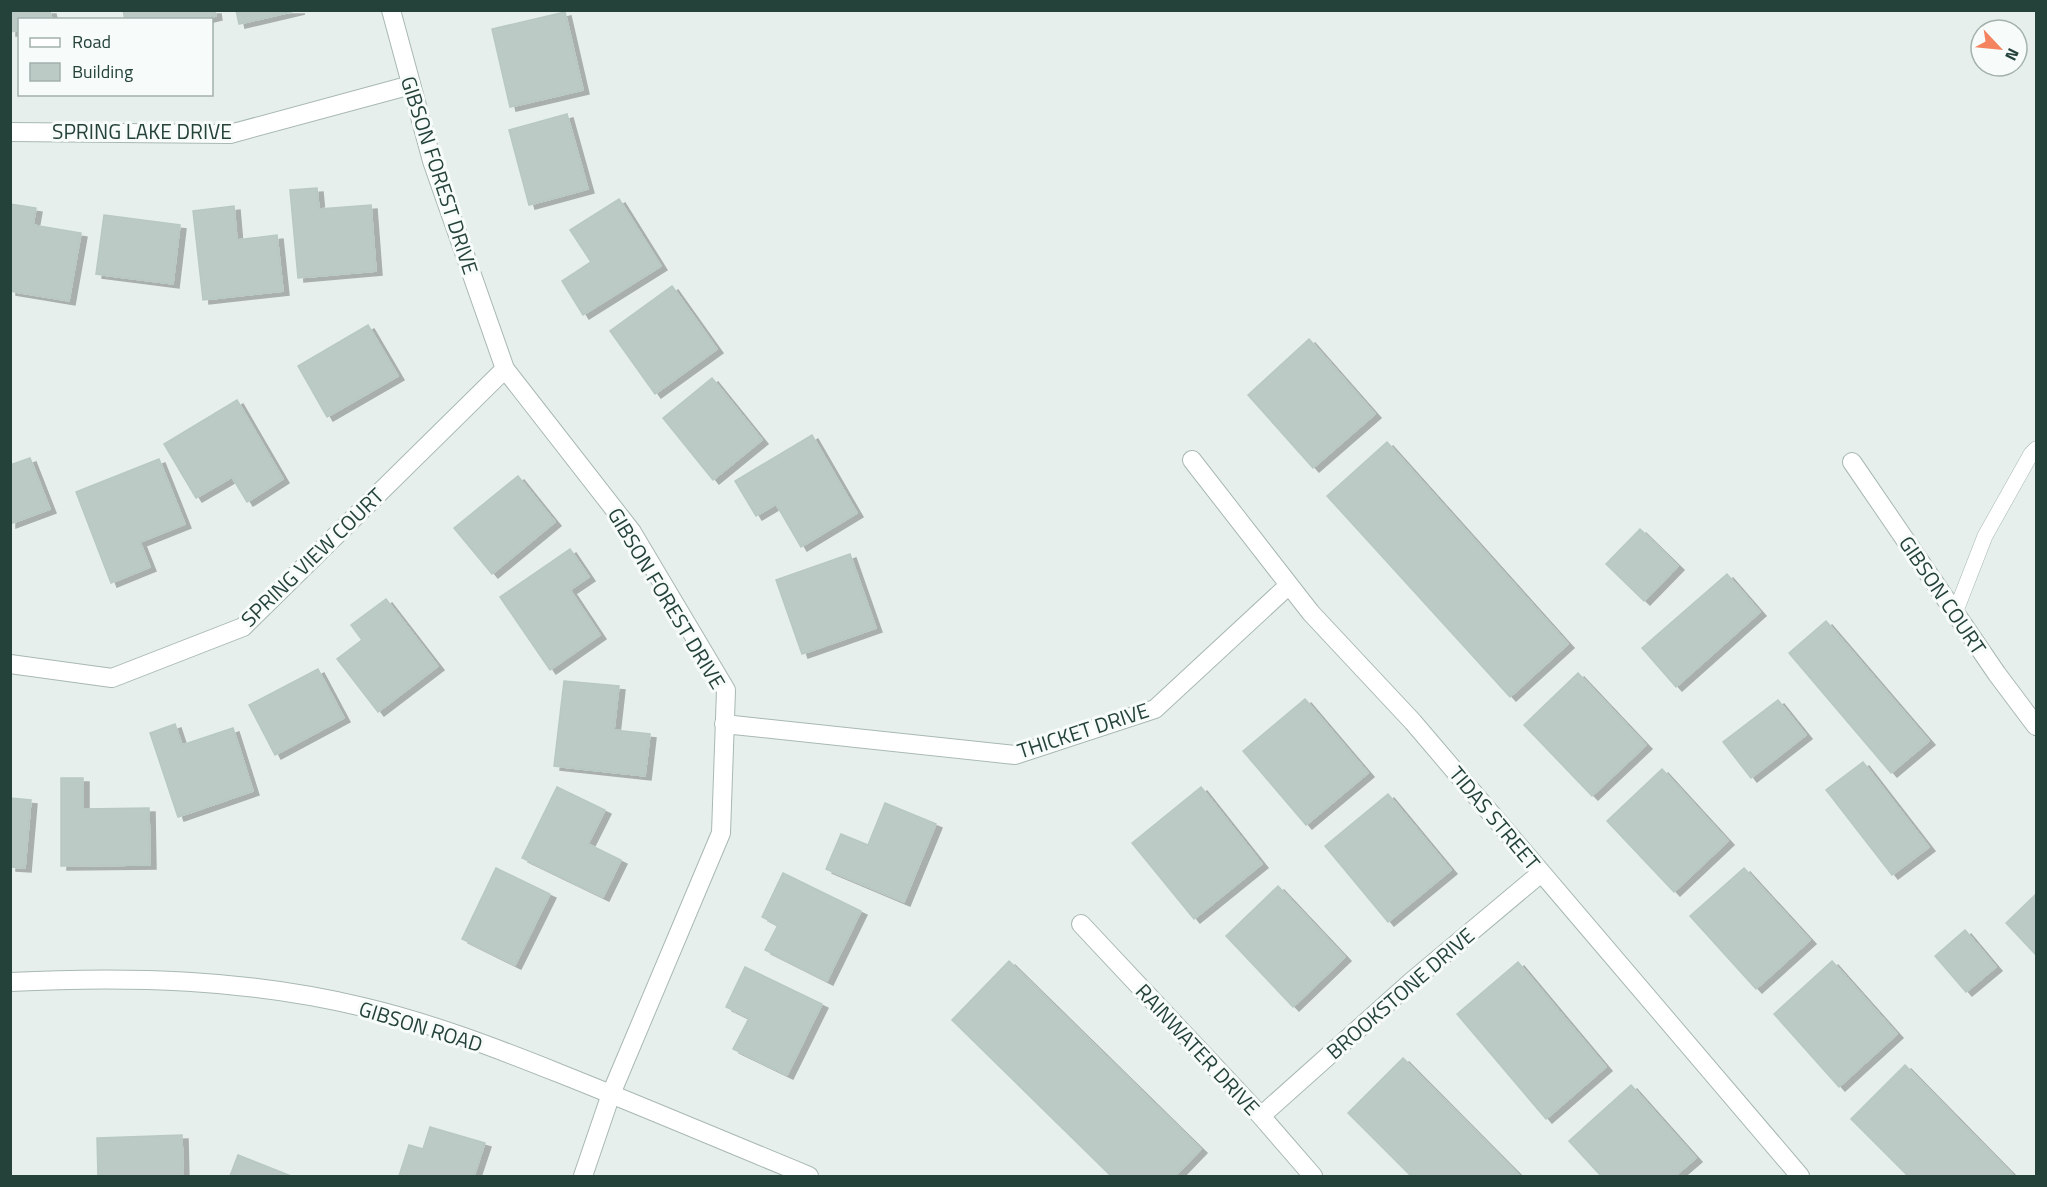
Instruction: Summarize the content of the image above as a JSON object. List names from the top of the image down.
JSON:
{
  "streets": {
    "street": [
      "SPRING LAKE DRIVE",
      "GIBSON FOREST DRIVE",
      "SPRING VIEW COURT",
      "GIBSON COURT",
      "THICKET DRIVE",
      "TIDAS STREET",
      "BROOKSTONE DRIVE",
      "GIBSON ROAD",
      "RAINWATER DRIVE"
    ]
  },
  "crossings": [
    ["SPRING LAKE DRIVE", "GIBSON FOREST DRIVE"],
    ["GIBSON FOREST DRIVE", "SPRING VIEW COURT"],
    ["GIBSON FOREST DRIVE", "THICKET DRIVE"],
    ["GIBSON FOREST DRIVE", "GIBSON ROAD"],
    ["THICKET DRIVE", "TIDAS STREET"],
    ["TIDAS STREET", "BROOKSTONE DRIVE"],
    ["BROOKSTONE DRIVE", "RAINWATER DRIVE"]
  ],
  "legend": ["Road", "Building"],
  "north": "bottom right"
}
